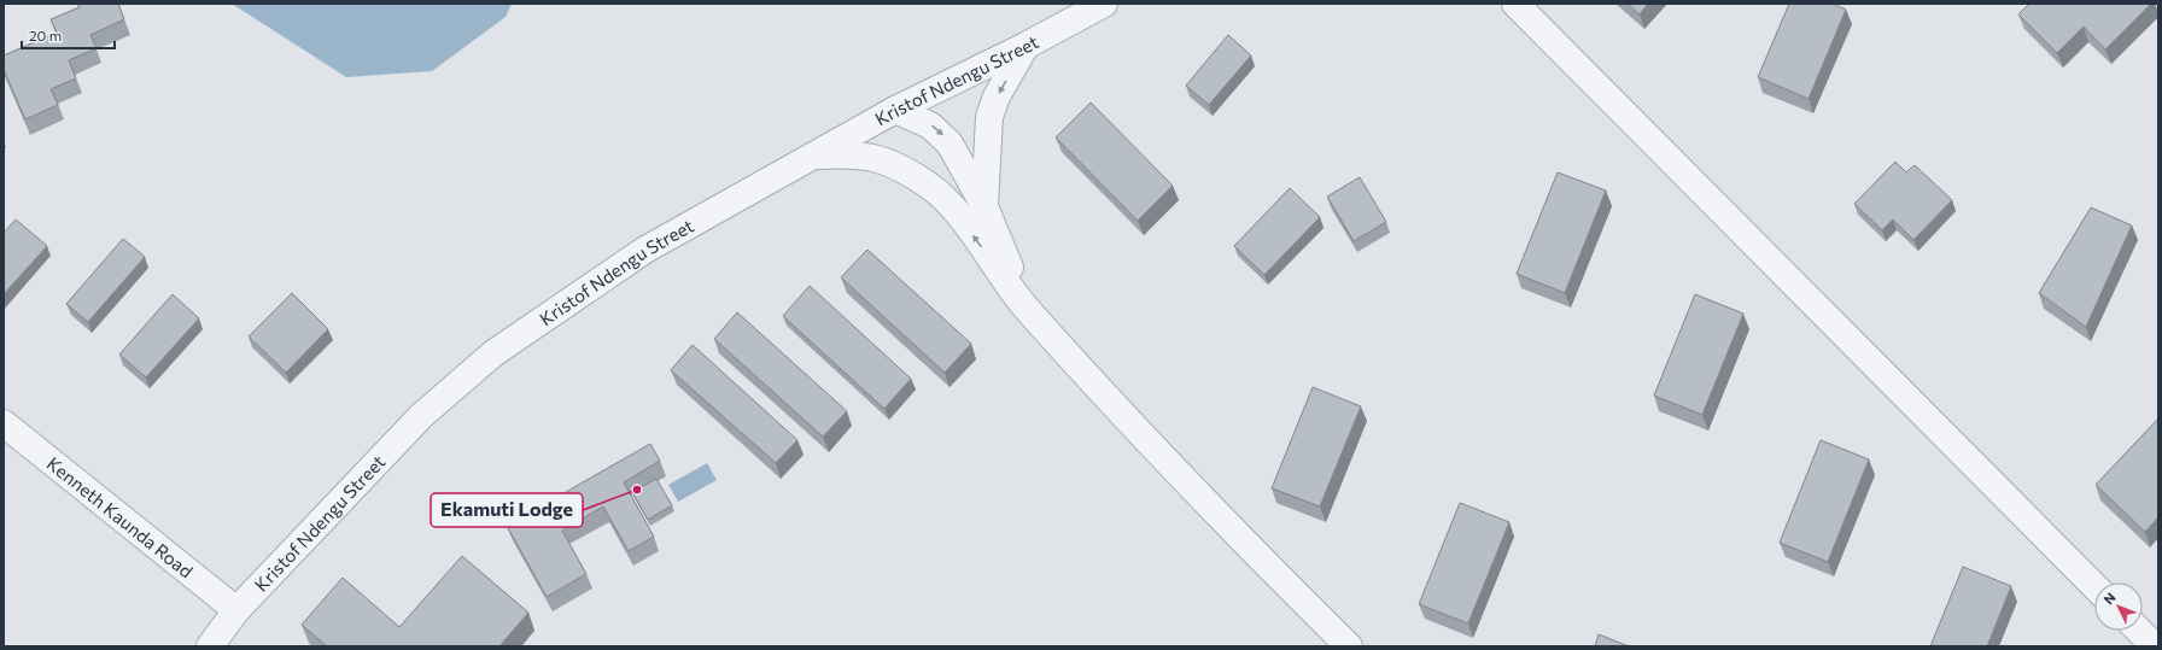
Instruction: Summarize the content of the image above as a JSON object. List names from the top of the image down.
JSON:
{
  "streets": {
    "street": ["Kristof Ndengu Street", "Kenneth Kaunda Road"]
  },
  "crossings": [
    ["Kristof Ndengu Street", "Kenneth Kaunda Road"]
  ],
  "places": ["Ekamuti Lodge"],
  "scale_bar": "20 m",
  "north": "top left"
}
